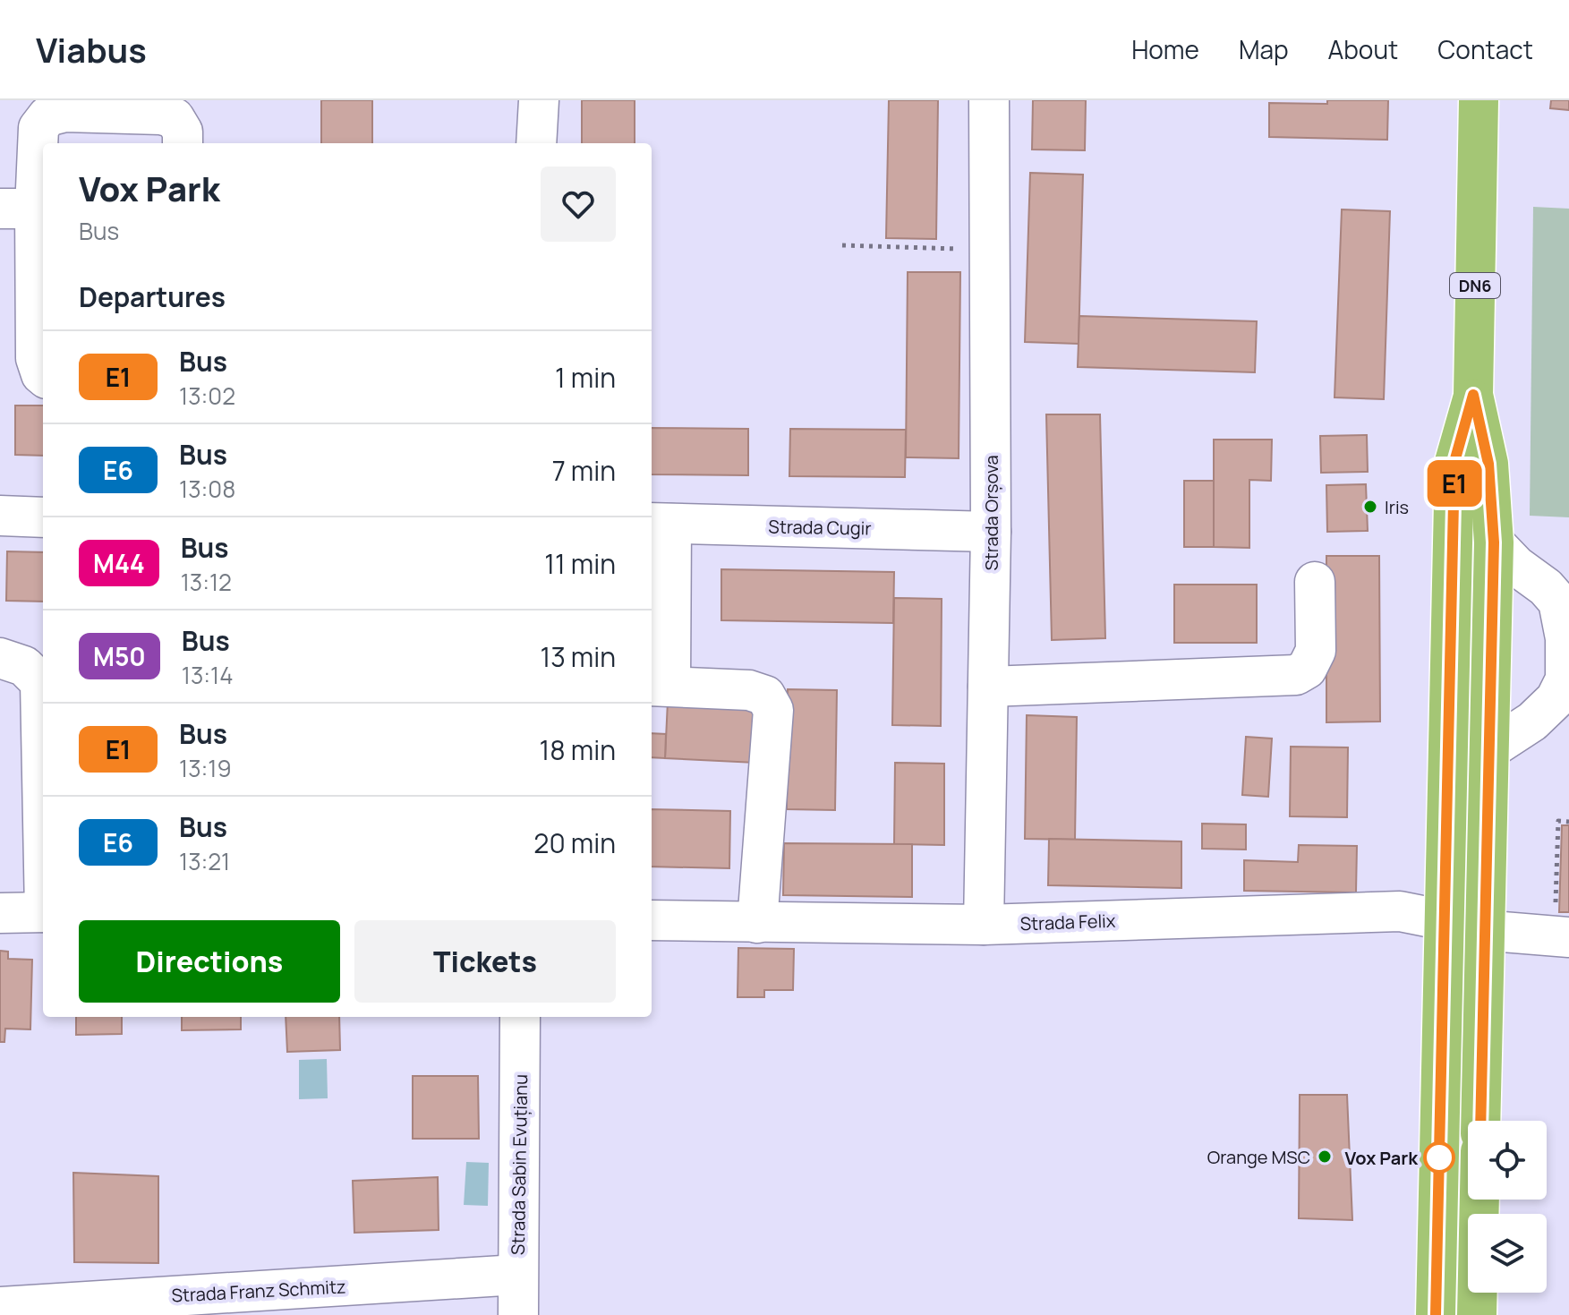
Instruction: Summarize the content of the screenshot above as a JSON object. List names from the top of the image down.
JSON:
{
  "streets": {
    "main road": ["DN6"],
    "street": [
      "Strada Orșova",
      "Strada Cugir",
      "Strada Felix",
      "Strada Sabin Evuțianu",
      "Strada Franz Schmitz"
    ]
  },
  "crossings": [
    ["DN6", "Strada Felix"],
    ["Strada Orșova", "Strada Cugir"],
    ["Strada Orșova", "Strada Felix"],
    ["Strada Sabin Evuțianu", "Strada Franz Schmitz"]
  ],
  "places": ["Iris", "Orange MSC", "Vox Park"],
  "lines": ["bus line E1"],
  "page": {
    "header": "Viabus",
    "nav": [
      "Home",
      "Map",
      "About",
      "Contact"
    ],
    "on_map": "E1",
    "heading": [
      ["Vox Park", "Bus"],
      "Departures"
    ],
    "list": [
      {
        "mark": "E1",
        "name": "Bus",
        "note": "13:02",
        "value": "1 min"
      },
      {
        "mark": "E6",
        "name": "Bus",
        "note": "13:08",
        "value": "7 min"
      },
      {
        "mark": "M44",
        "name": "Bus",
        "note": "13:12",
        "value": "11 min"
      },
      {
        "mark": "M50",
        "name": "Bus",
        "note": "13:14",
        "value": "13 min"
      },
      {
        "mark": "E1",
        "name": "Bus",
        "note": "13:19",
        "value": "18 min"
      },
      {
        "mark": "E6",
        "name": "Bus",
        "note": "13:21",
        "value": "20 min"
      }
    ],
    "buttons": ["Directions", "Tickets"]
  }
}
